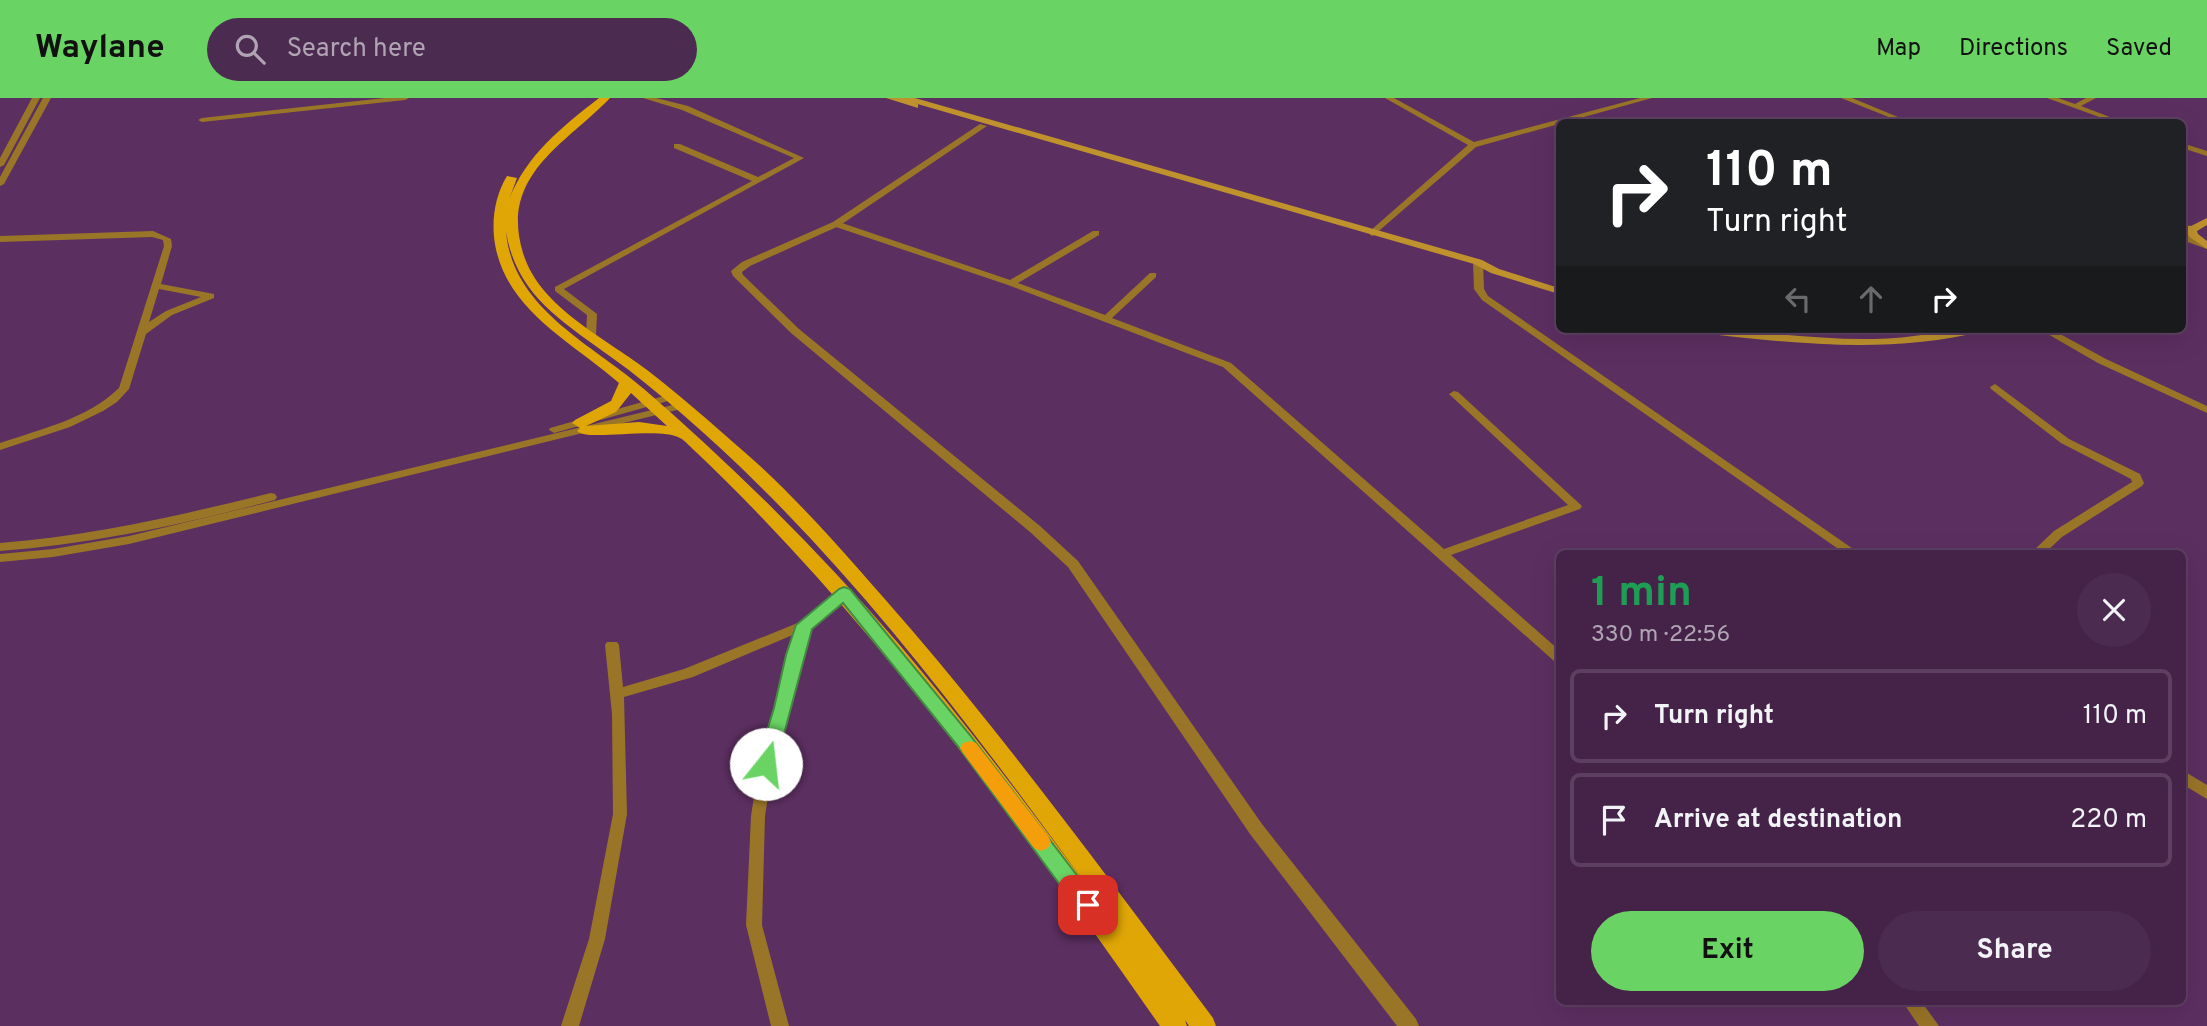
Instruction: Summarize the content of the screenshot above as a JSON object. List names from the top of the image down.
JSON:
{
  "page": {
    "header": "Waylane",
    "search": "Search here",
    "nav": ["Map", "Directions", "Saved"],
    "turn": ["110 m", "Turn right"],
    "heading": ["1 min", "330 m · 22:56"],
    "list": [
      {
        "name": "Turn right",
        "value": "110 m"
      },
      {
        "name": "Arrive at destination",
        "value": "220 m"
      }
    ],
    "buttons": ["Exit", "Share"]
  }
}
